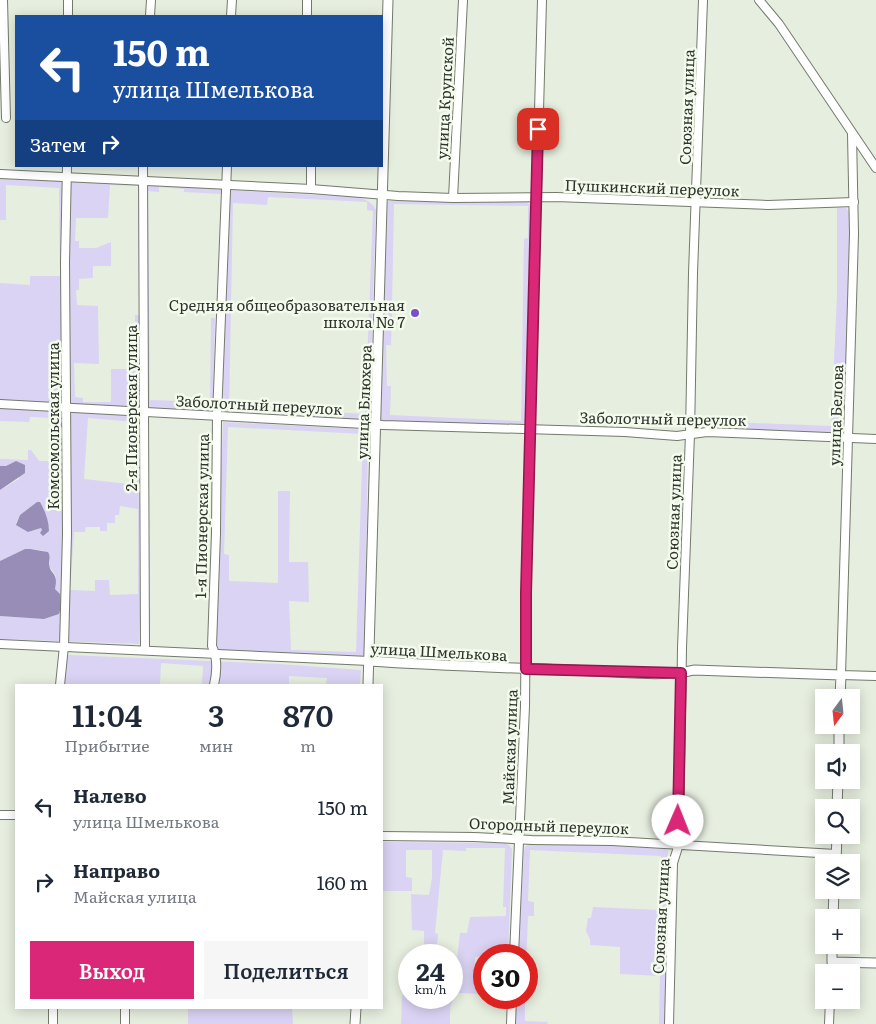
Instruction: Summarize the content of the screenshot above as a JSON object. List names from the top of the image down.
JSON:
{
  "streets": {
    "street": [
      "улица Крупской",
      "Союзная улица",
      "Пушкинский переулок",
      "улица Блюхера",
      "Заболотный переулок",
      "2-я Пионерская улица",
      "улица Белова",
      "Комсомольская улица",
      "1-я Пионерская улица",
      "улица Шмелькова",
      "Майская улица",
      "Огородный переулок"
    ]
  },
  "crossings": [
    ["улица Крупской", "Пушкинский переулок"],
    ["Союзная улица", "Пушкинский переулок"],
    ["Союзная улица", "Заболотный переулок"],
    ["Союзная улица", "улица Шмелькова"],
    ["Союзная улица", "Огородный переулок"],
    ["Пушкинский переулок", "улица Блюхера"],
    ["Пушкинский переулок", "2-я Пионерская улица"],
    ["Пушкинский переулок", "улица Белова"],
    ["Пушкинский переулок", "Комсомольская улица"],
    ["Пушкинский переулок", "1-я Пионерская улица"],
    ["Пушкинский переулок", "Майская улица"],
    ["улица Блюхера", "Заболотный переулок"],
    ["улица Блюхера", "улица Шмелькова"],
    ["Заболотный переулок", "2-я Пионерская улица"],
    ["Заболотный переулок", "улица Белова"],
    ["Заболотный переулок", "Комсомольская улица"],
    ["Заболотный переулок", "1-я Пионерская улица"],
    ["Заболотный переулок", "Майская улица"],
    ["2-я Пионерская улица", "улица Шмелькова"],
    ["улица Белова", "улица Шмелькова"],
    ["Комсомольская улица", "улица Шмелькова"],
    ["1-я Пионерская улица", "улица Шмелькова"],
    ["улица Шмелькова", "Майская улица"],
    ["Майская улица", "Огородный переулок"]
  ],
  "places": ["Средняя общеобразовательная школа № 7"],
  "north": "bottom",
  "page": {
    "turn": ["150 m", "улица Шмелькова"],
    "then": "Затем",
    "eta": [
      "11:04",
      "Прибытие",
      "3",
      "мин",
      "870",
      "m"
    ],
    "map_buttons": ["+", "−"],
    "list": [
      {
        "name": "Налево",
        "note": "улица Шмелькова",
        "value": "150 m"
      },
      {
        "name": "Направо",
        "note": "Майская улица",
        "value": "160 m"
      }
    ],
    "buttons": ["Выход", "Поделиться"],
    "speed": "24 km/h",
    "limit": "30"
  }
}
